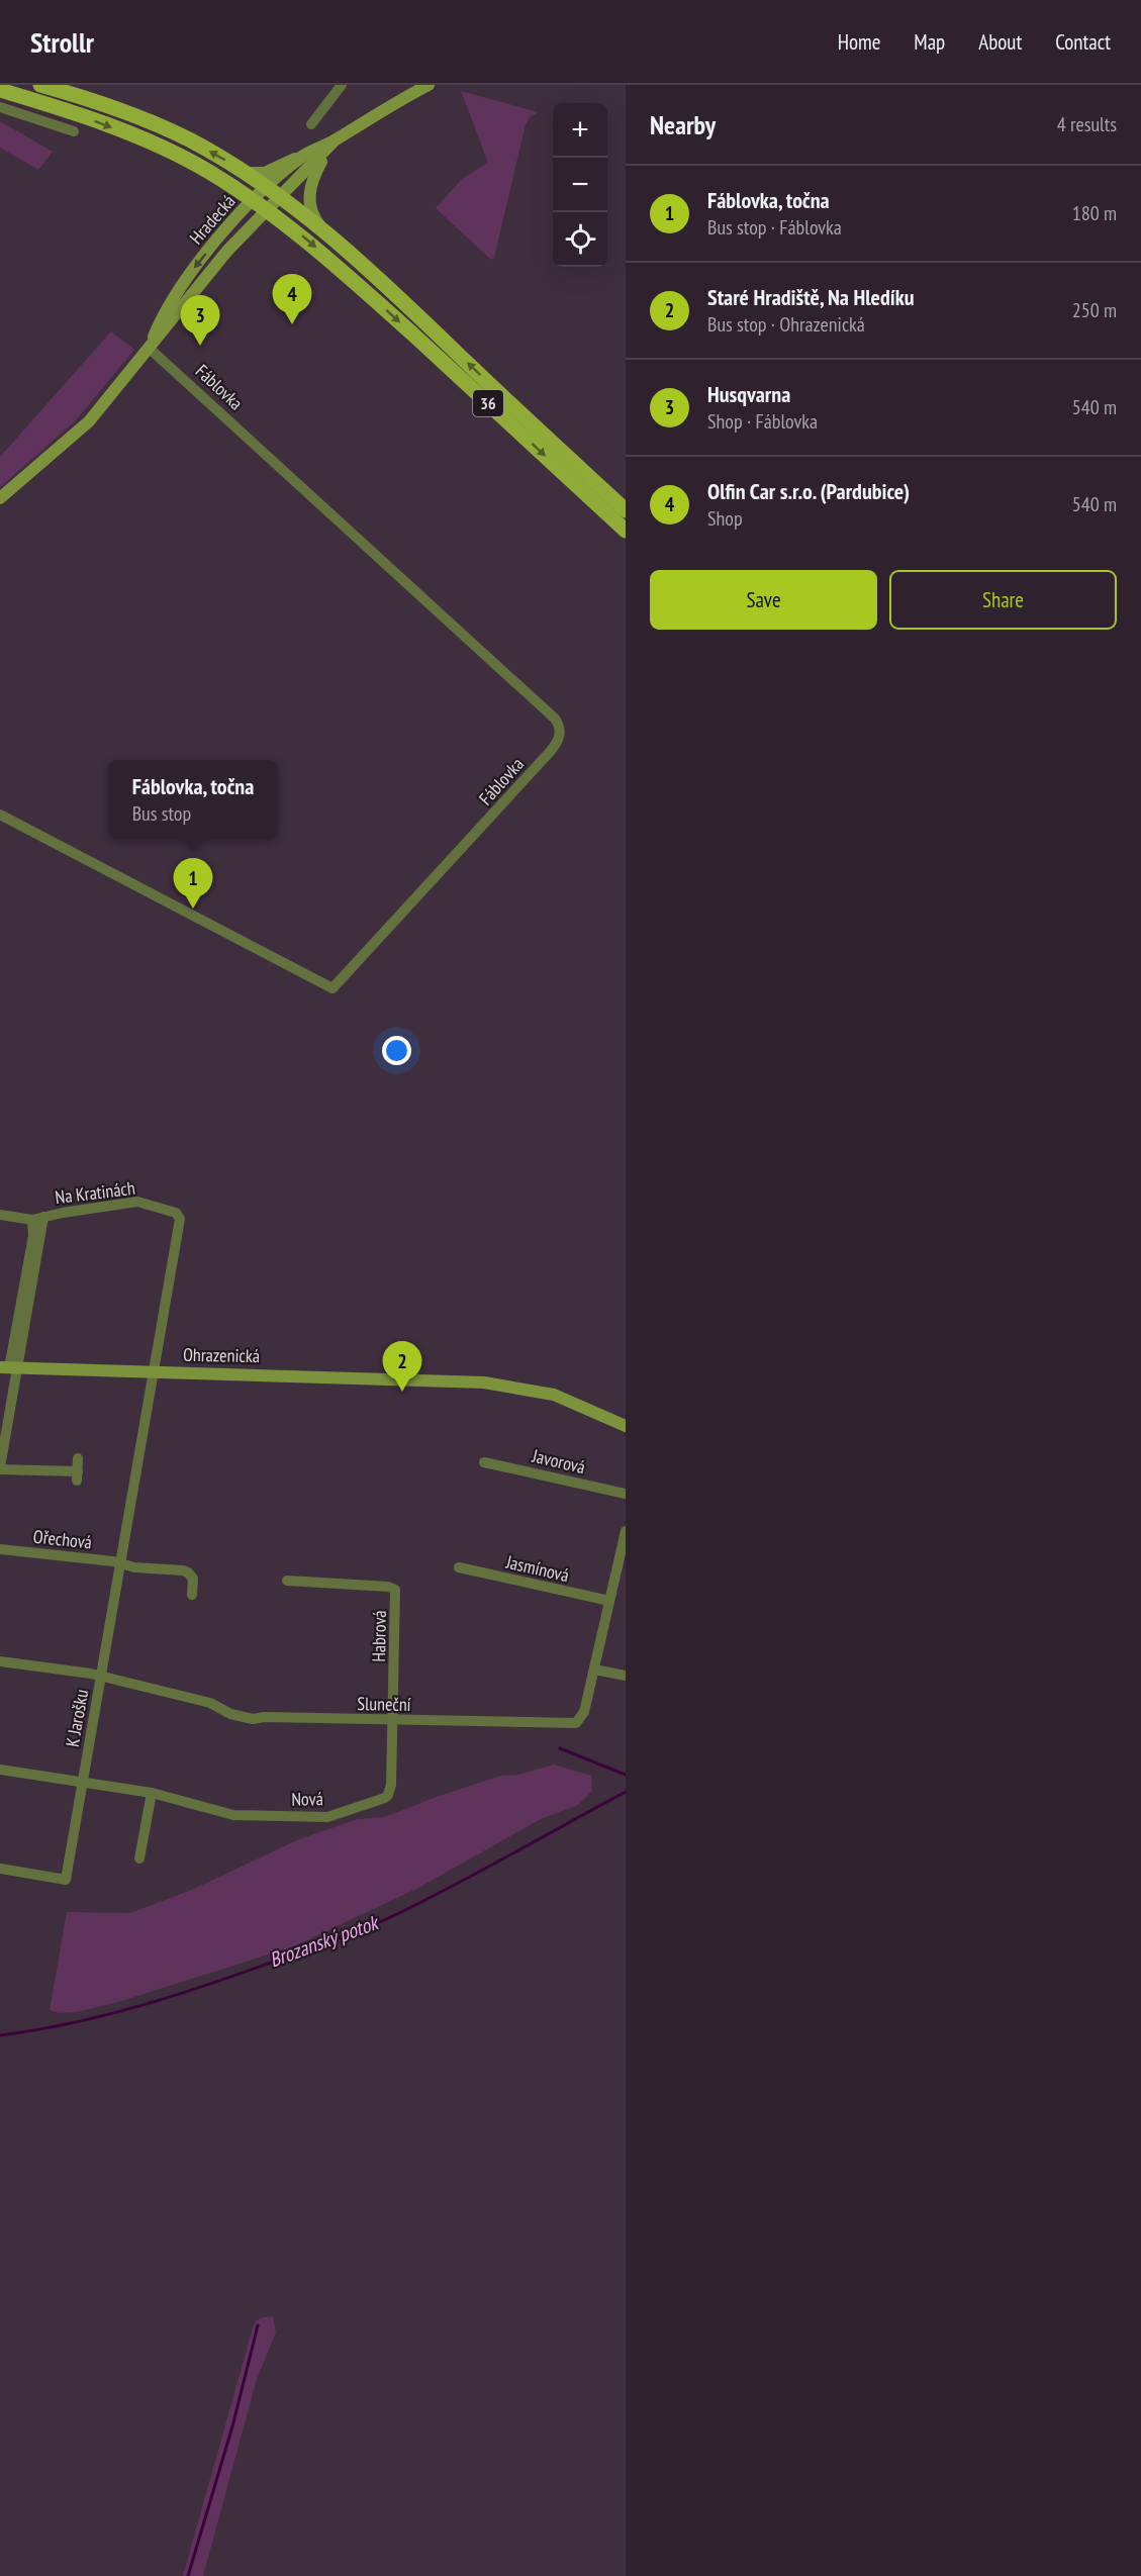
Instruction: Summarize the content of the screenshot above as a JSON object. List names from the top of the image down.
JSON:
{
  "streets": {
    "main road": ["Hradecká", "36", "Ohrazenická"],
    "street": [
      "Fáblovka",
      "Na Kratinách",
      "Javorová",
      "Ořechová",
      "Jasmínová",
      "Habrová",
      "Sluneční",
      "K Jarošku",
      "Nová"
    ]
  },
  "crossings": [
    ["Hradecká", "Fáblovka"],
    ["Hradecká", "36"],
    ["Na Kratinách", "Ohrazenická"],
    ["Na Kratinách", "K Jarošku"],
    ["Ohrazenická", "K Jarošku"],
    ["Ořechová", "K Jarošku"],
    ["Jasmínová", "Sluneční"],
    ["Habrová", "Sluneční"],
    ["Habrová", "Nová"],
    ["Sluneční", "K Jarošku"],
    ["Sluneční", "Nová"],
    ["K Jarošku", "Nová"]
  ],
  "water": ["Brozanský potok"],
  "page": {
    "header": "Strollr",
    "nav": [
      "Home",
      "Map",
      "About",
      "Contact"
    ],
    "heading": ["Nearby", "4 results"],
    "map_buttons": ["+", "−"],
    "list": [
      {
        "mark": "1",
        "name": "Fáblovka, točna",
        "note": "Bus stop · Fáblovka",
        "value": "180 m"
      },
      {
        "mark": "2",
        "name": "Staré Hradiště, Na Hledíku",
        "note": "Bus stop · Ohrazenická",
        "value": "250 m"
      },
      {
        "mark": "3",
        "name": "Husqvarna",
        "note": "Shop · Fáblovka",
        "value": "540 m"
      },
      {
        "mark": "4",
        "name": "Olfin Car s.r.o. (Pardubice)",
        "note": "Shop",
        "value": "540 m"
      }
    ],
    "pins": [
      "4",
      "3",
      "1",
      "2"
    ],
    "buttons": ["Save", "Share"],
    "popup": ["Fáblovka, točna", "Bus stop"]
  }
}
